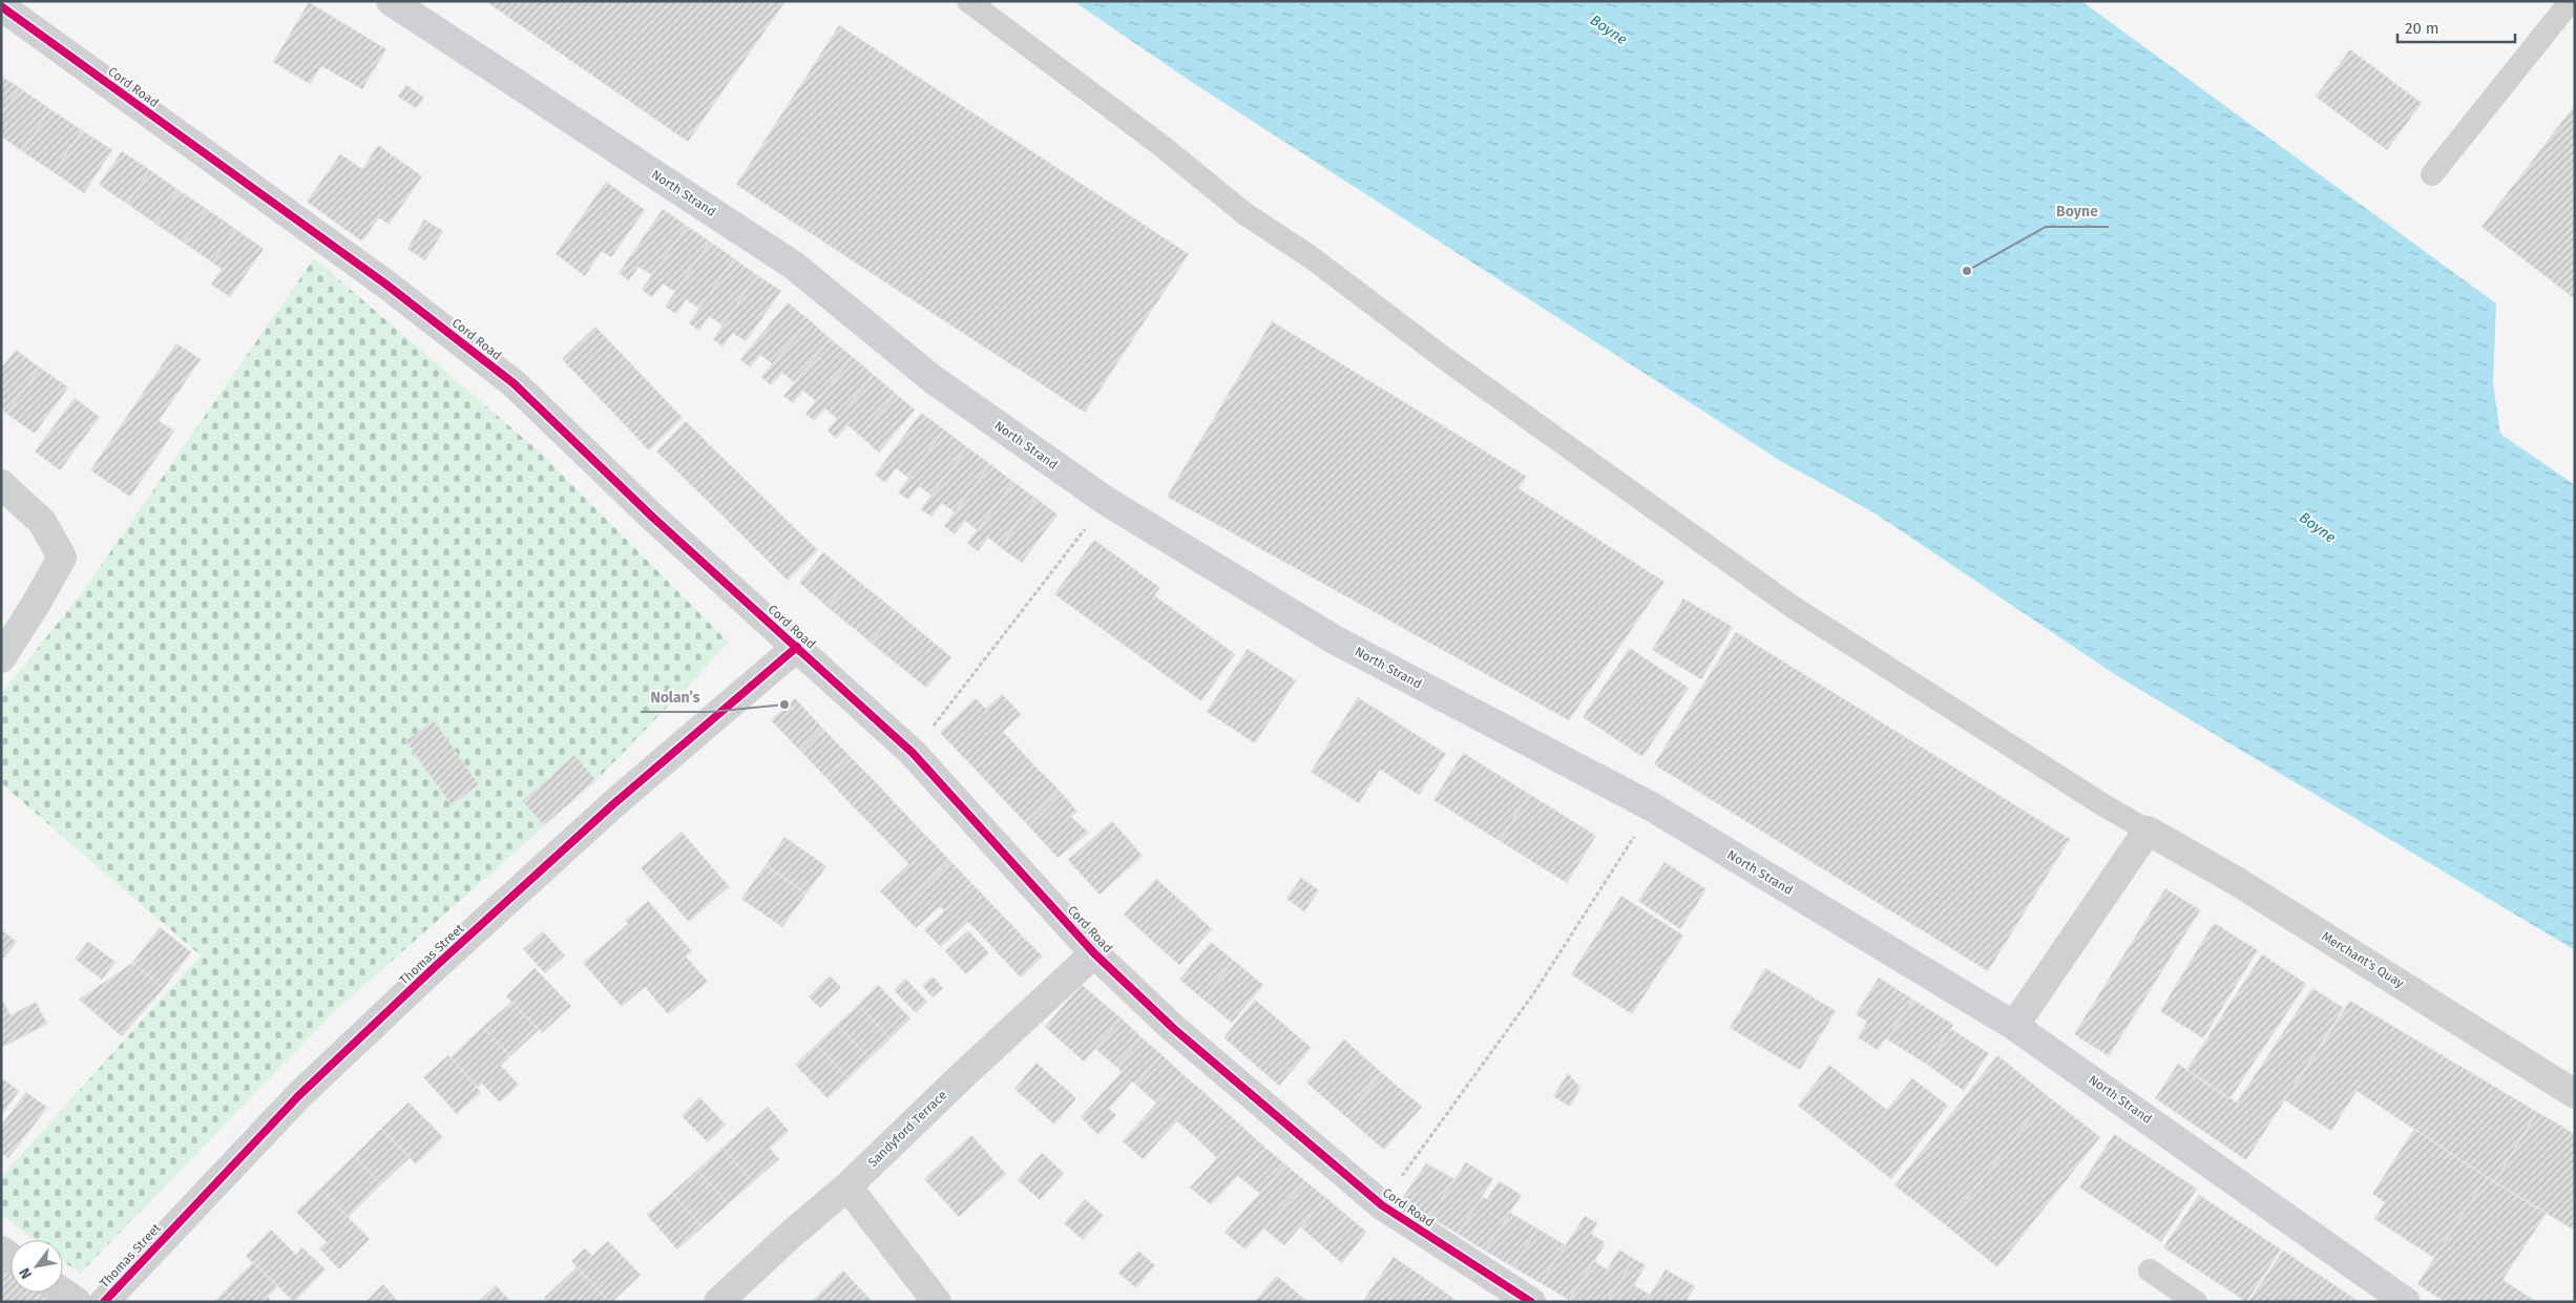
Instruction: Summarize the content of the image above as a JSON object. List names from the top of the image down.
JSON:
{
  "streets": {
    "main road": ["Cord Road", "North Strand"],
    "street": ["Thomas Street", "Merchant's Quay", "Sandyford Terrace"]
  },
  "crossings": [
    ["Cord Road", "Thomas Street"],
    ["Cord Road", "Sandyford Terrace"]
  ],
  "water": ["Boyne"],
  "places": ["Boyne", "Nolan’s"],
  "scale_bar": "20 m",
  "north": "bottom left"
}
